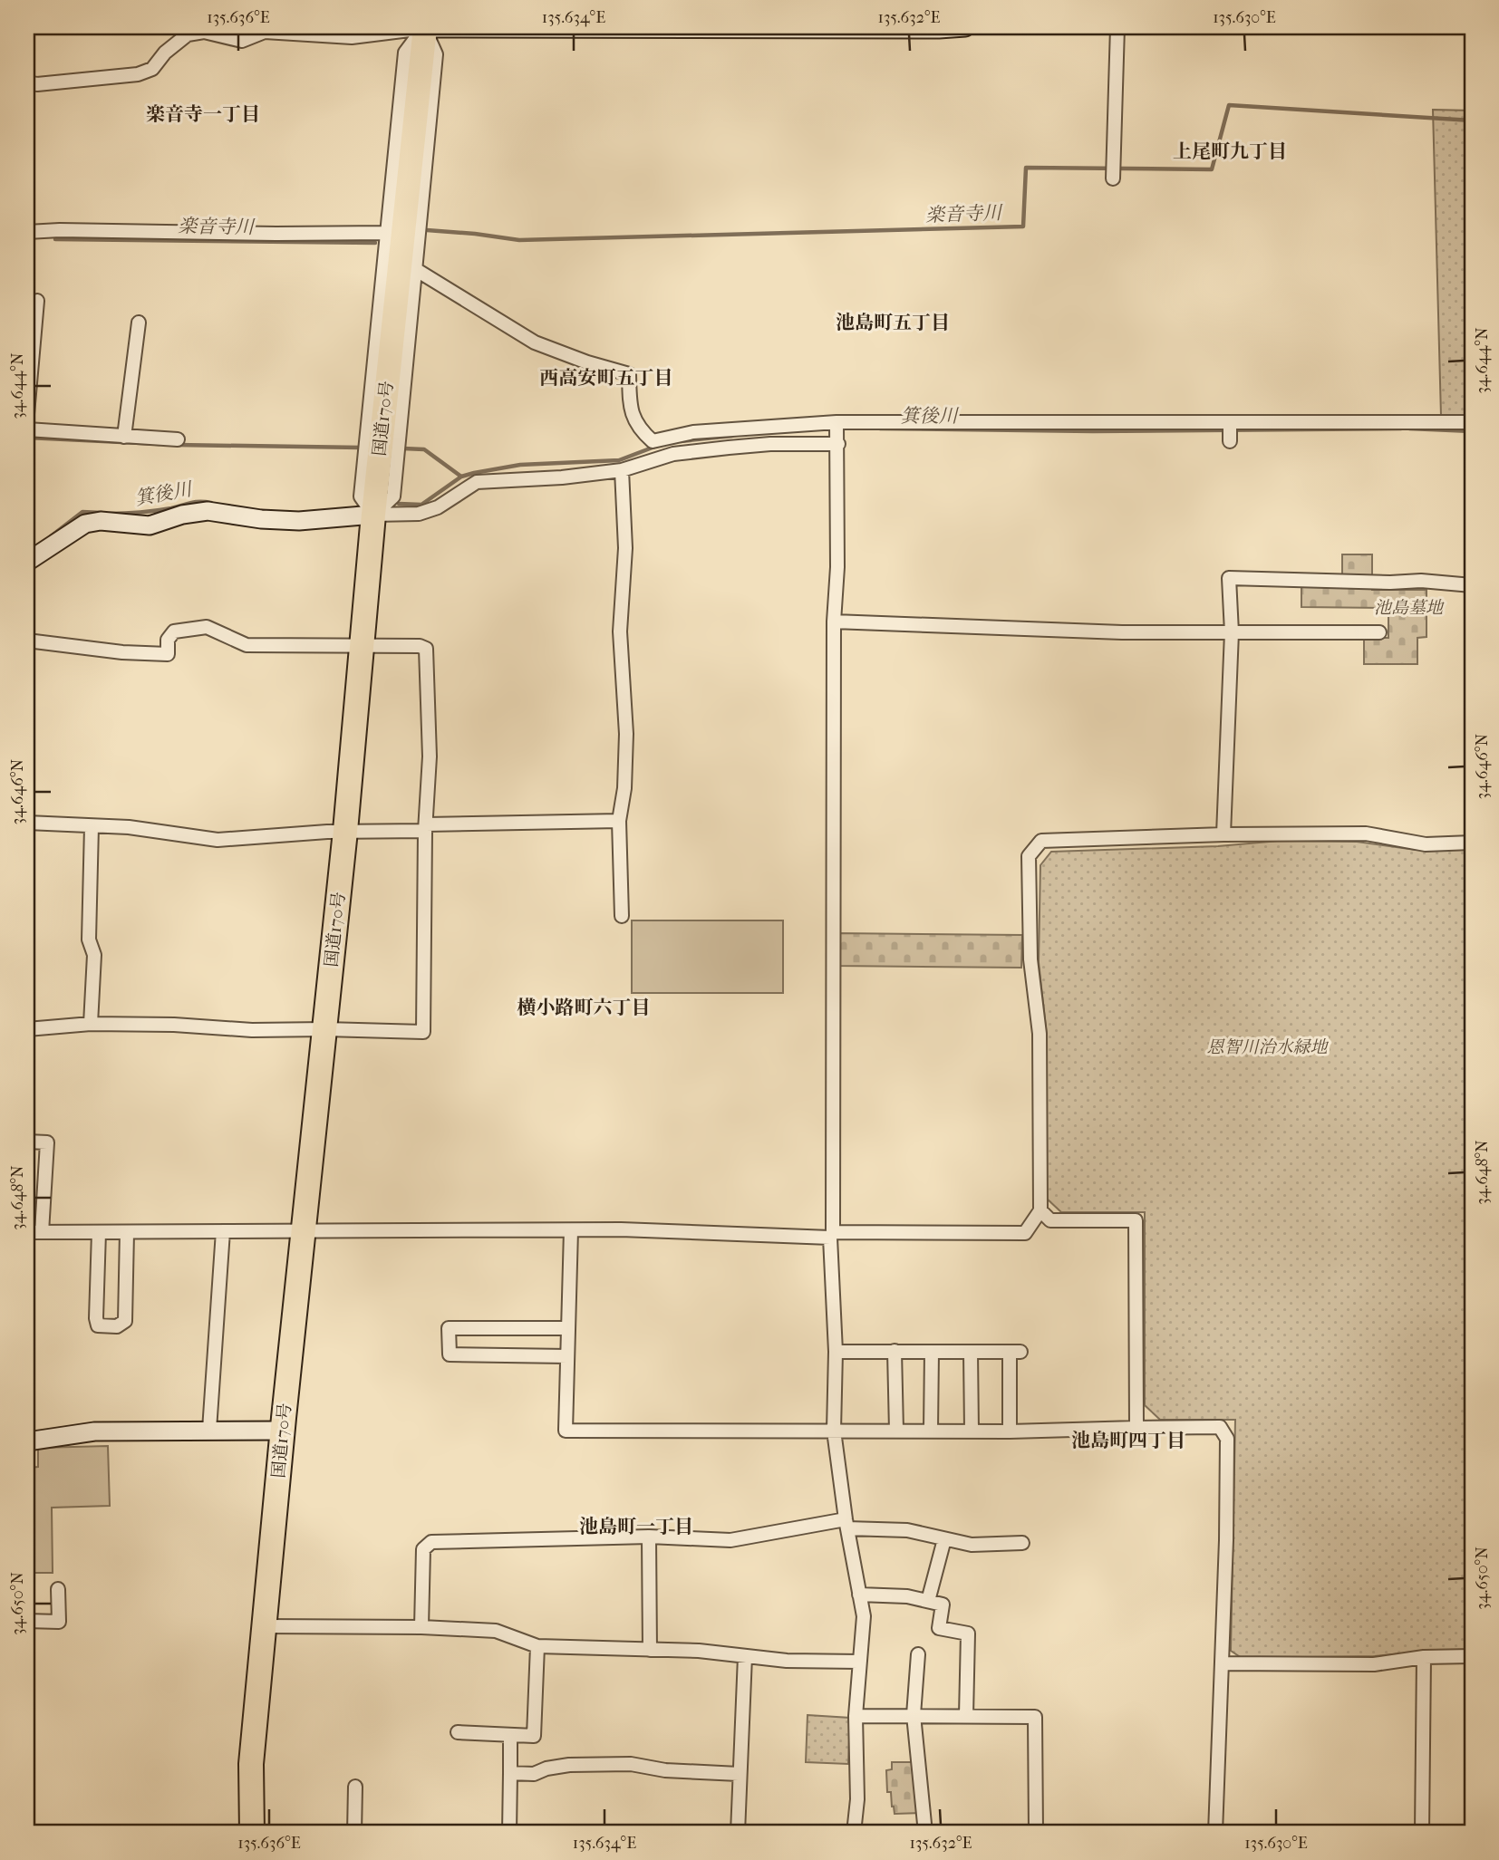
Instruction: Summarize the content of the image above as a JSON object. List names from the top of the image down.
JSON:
{
  "streets": {
    "highway": ["国道170号"]
  },
  "districts": [
    "楽音寺一丁目",
    "上尾町九丁目",
    "池島町五丁目",
    "西高安町五丁目",
    "横小路町六丁目",
    "池島町四丁目",
    "池島町一丁目"
  ],
  "water": ["楽音寺川", "箕後川"],
  "parks": ["池島墓地", "恩智川治水緑地"],
  "coordinates": [
    "135.636°E",
    "135.634°E",
    "135.632°E",
    "135.630°E",
    "34.644°N",
    "34.646°N",
    "34.648°N",
    "34.650°N"
  ]
}
